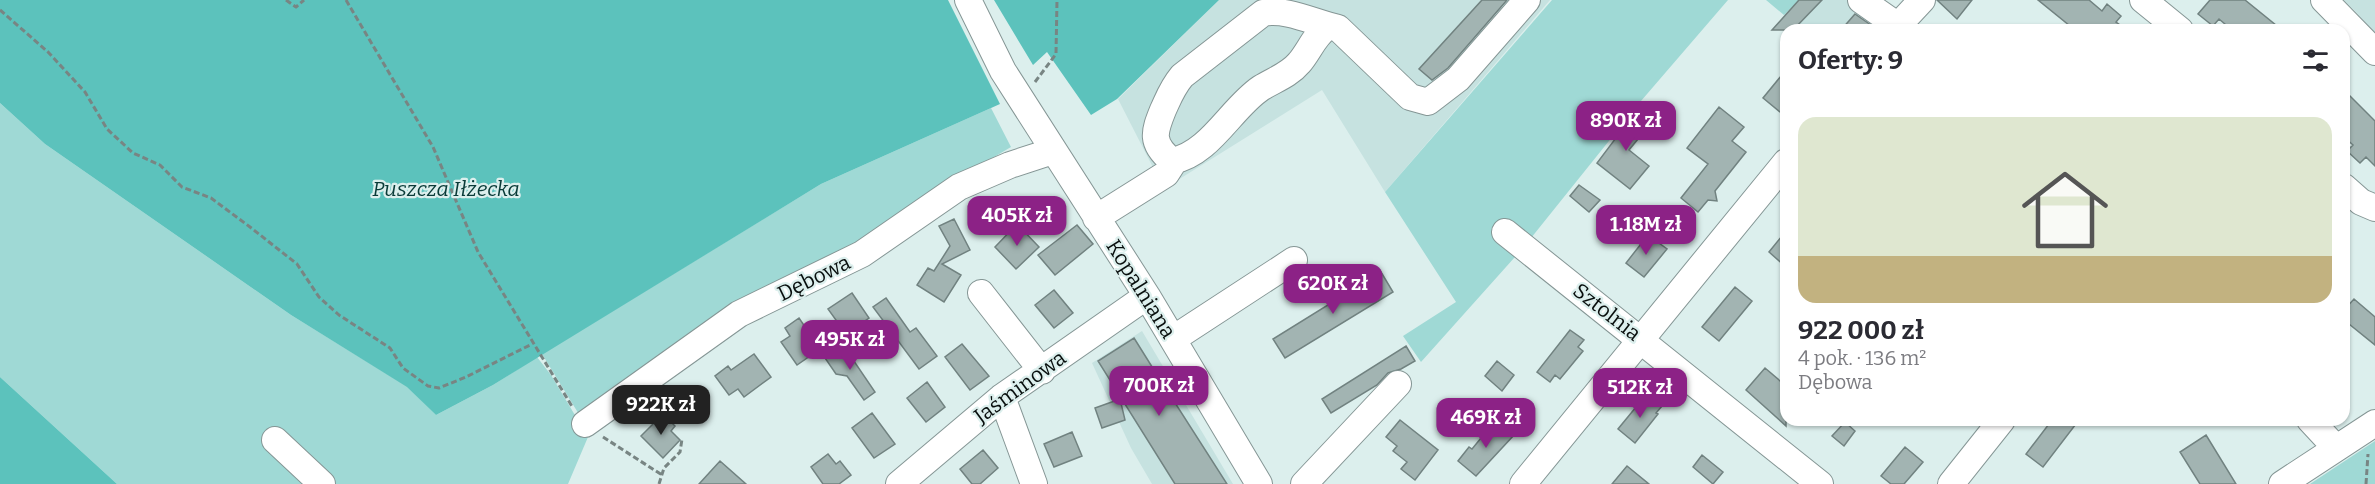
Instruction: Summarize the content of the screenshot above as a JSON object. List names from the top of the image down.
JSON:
{
  "streets": {
    "street": [
      "Dębowa",
      "Kopalniana",
      "Sztolnia",
      "Jaśminowa"
    ]
  },
  "crossings": [
    ["Dębowa", "Kopalniana"],
    ["Kopalniana", "Jaśminowa"]
  ],
  "parks": ["Puszcza Iłżecka"],
  "page": {
    "heading": "Oferty: 9",
    "list": [
      {
        "name": "922 000 zł",
        "note": "4 pok. · 136 m² · Dębowa"
      }
    ],
    "price": [
      "890K zł",
      "405K zł",
      "1.18M zł",
      "620K zł",
      "495K zł",
      "700K zł",
      "512K zł",
      "922K zł",
      "469K zł"
    ]
  }
}
